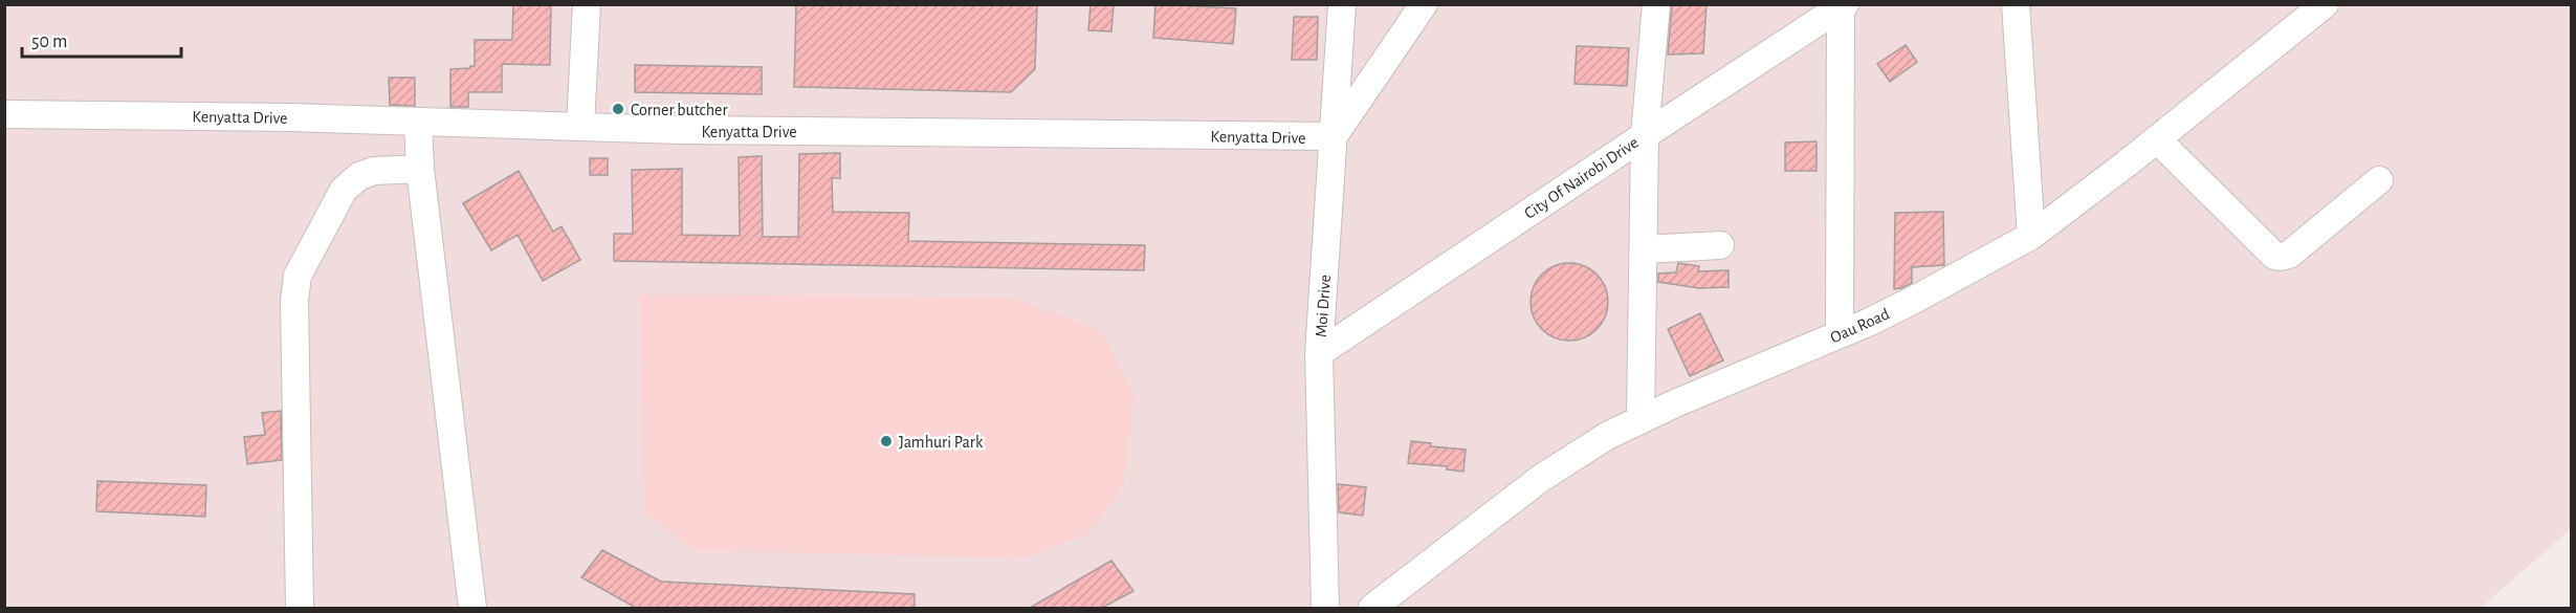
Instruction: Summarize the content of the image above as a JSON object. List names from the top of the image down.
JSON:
{
  "streets": {
    "street": [
      "Kenyatta Drive",
      "City Of Nairobi Drive",
      "Moi Drive",
      "Oau Road"
    ]
  },
  "crossings": [
    ["Kenyatta Drive", "Moi Drive"],
    ["City Of Nairobi Drive", "Moi Drive"]
  ],
  "places": ["Corner butcher", "Jamhuri Park"],
  "scale_bar": "50 m"
}
